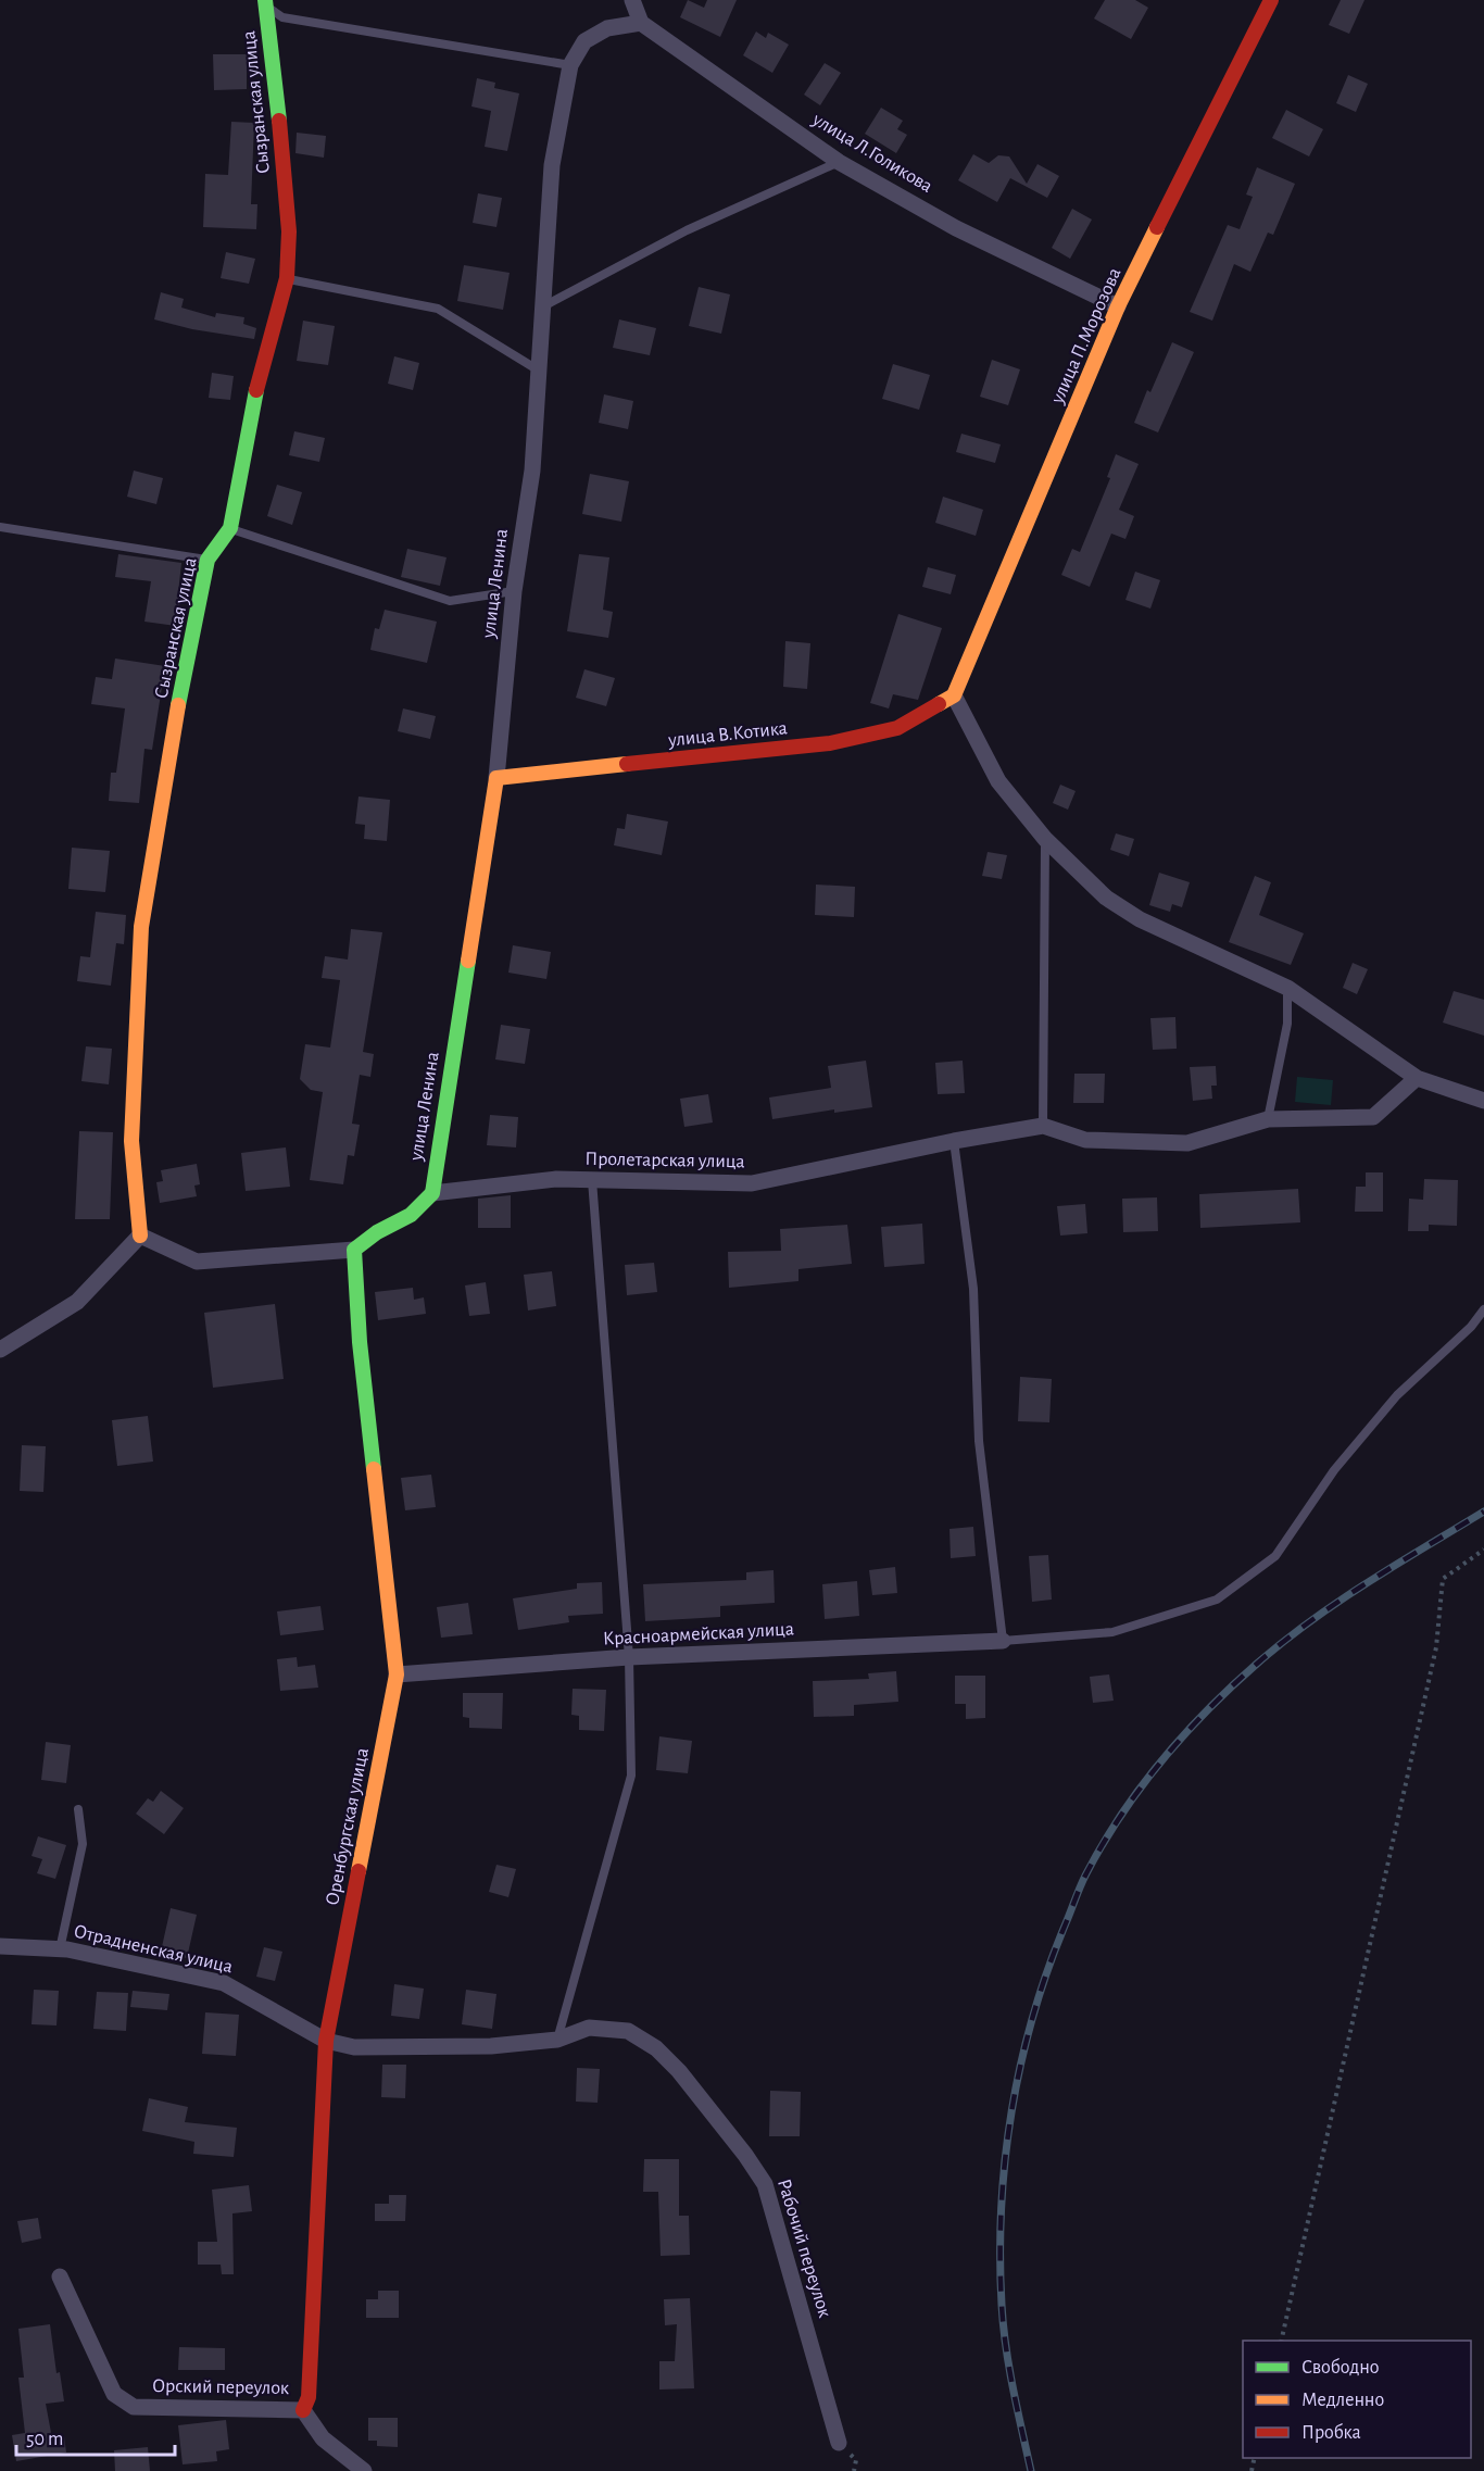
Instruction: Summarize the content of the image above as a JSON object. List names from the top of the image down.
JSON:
{
  "streets": {
    "street": [
      "Сызранская улица",
      "улица Л.Голикова",
      "улица П.Морозова",
      "улица Ленина",
      "улица В.Котика",
      "Пролетарская улица",
      "Красноармейская улица",
      "Оренбургская улица",
      "Отрадненская улица",
      "Рабочий переулок",
      "Орский переулок"
    ]
  },
  "crossings": [
    ["улица Л.Голикова", "улица П.Морозова"],
    ["улица Л.Голикова", "улица Ленина"],
    ["улица П.Морозова", "улица В.Котика"],
    ["улица Ленина", "улица В.Котика"],
    ["улица Ленина", "Пролетарская улица"],
    ["Красноармейская улица", "Оренбургская улица"],
    ["Оренбургская улица", "Отрадненская улица"],
    ["Оренбургская улица", "Орский переулок"],
    ["Отрадненская улица", "Рабочий переулок"]
  ],
  "legend": ["Свободно", "Медленно", "Пробка"],
  "scale_bar": "50 m"
}
